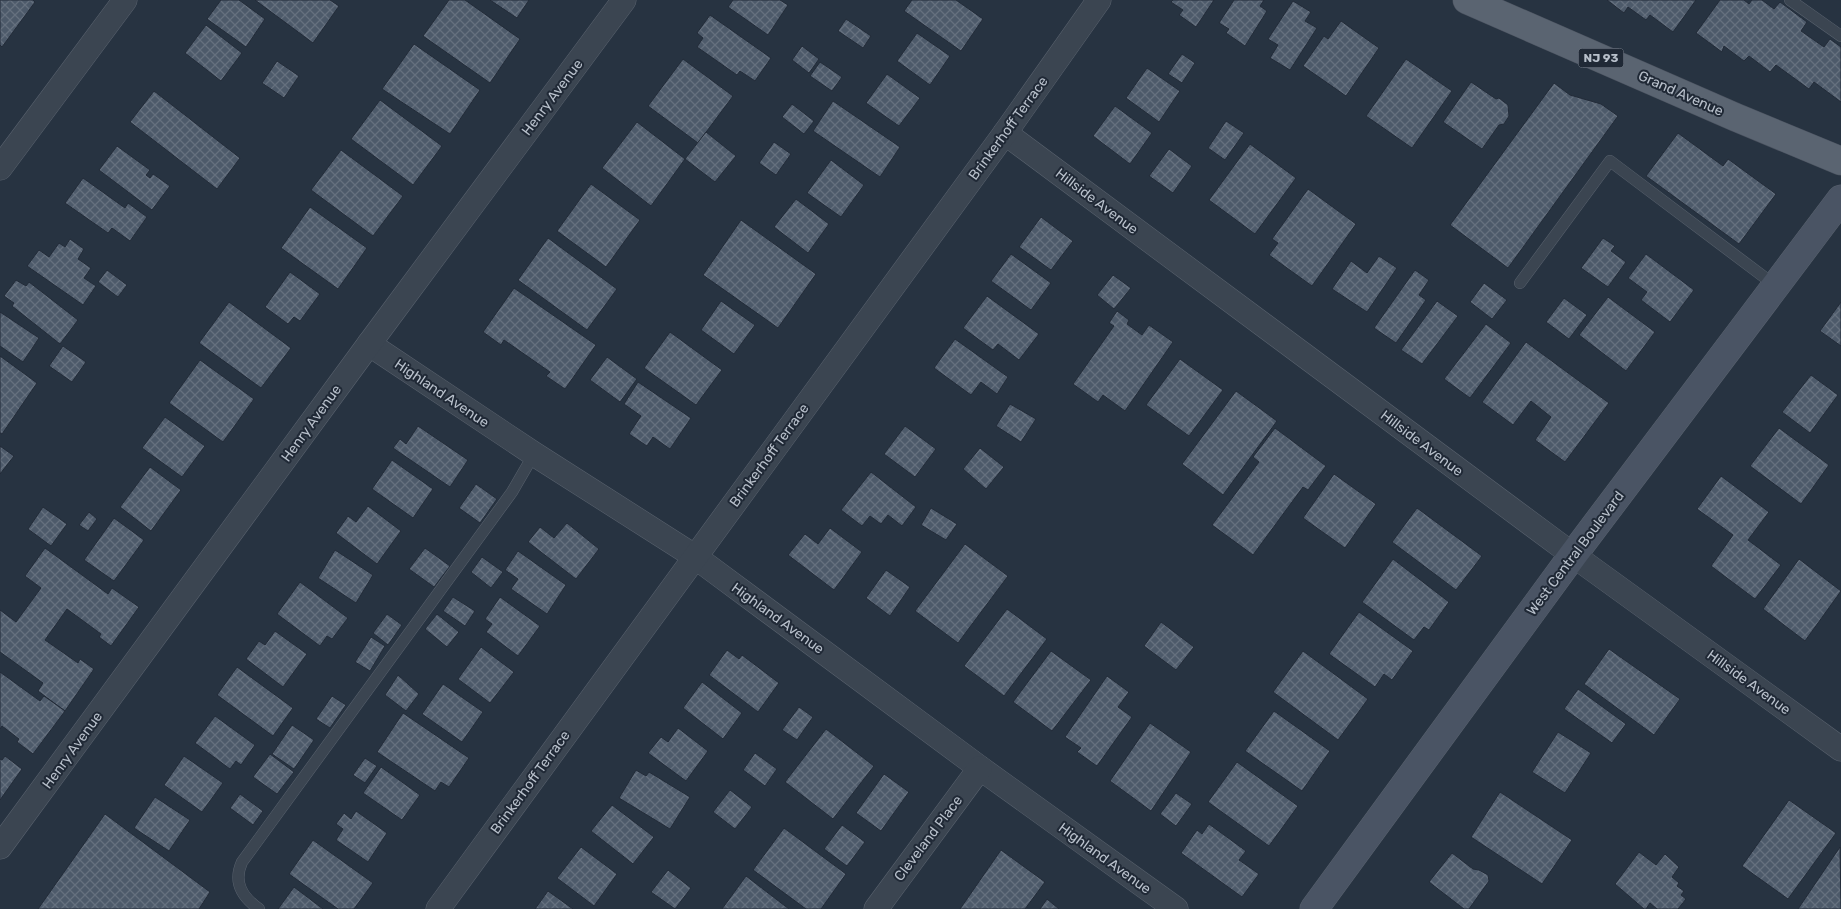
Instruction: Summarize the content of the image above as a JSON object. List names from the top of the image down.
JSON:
{
  "streets": {
    "main road": ["NJ 93", "Grand Avenue", "West Central Boulevard"],
    "street": [
      "Henry Avenue",
      "Brinkerhoff Terrace",
      "Hillside Avenue",
      "Highland Avenue",
      "Cleveland Place"
    ]
  },
  "crossings": [
    ["Henry Avenue", "Highland Avenue"],
    ["Brinkerhoff Terrace", "Hillside Avenue"],
    ["Brinkerhoff Terrace", "Highland Avenue"],
    ["Hillside Avenue", "West Central Boulevard"],
    ["Highland Avenue", "Cleveland Place"]
  ]
}
